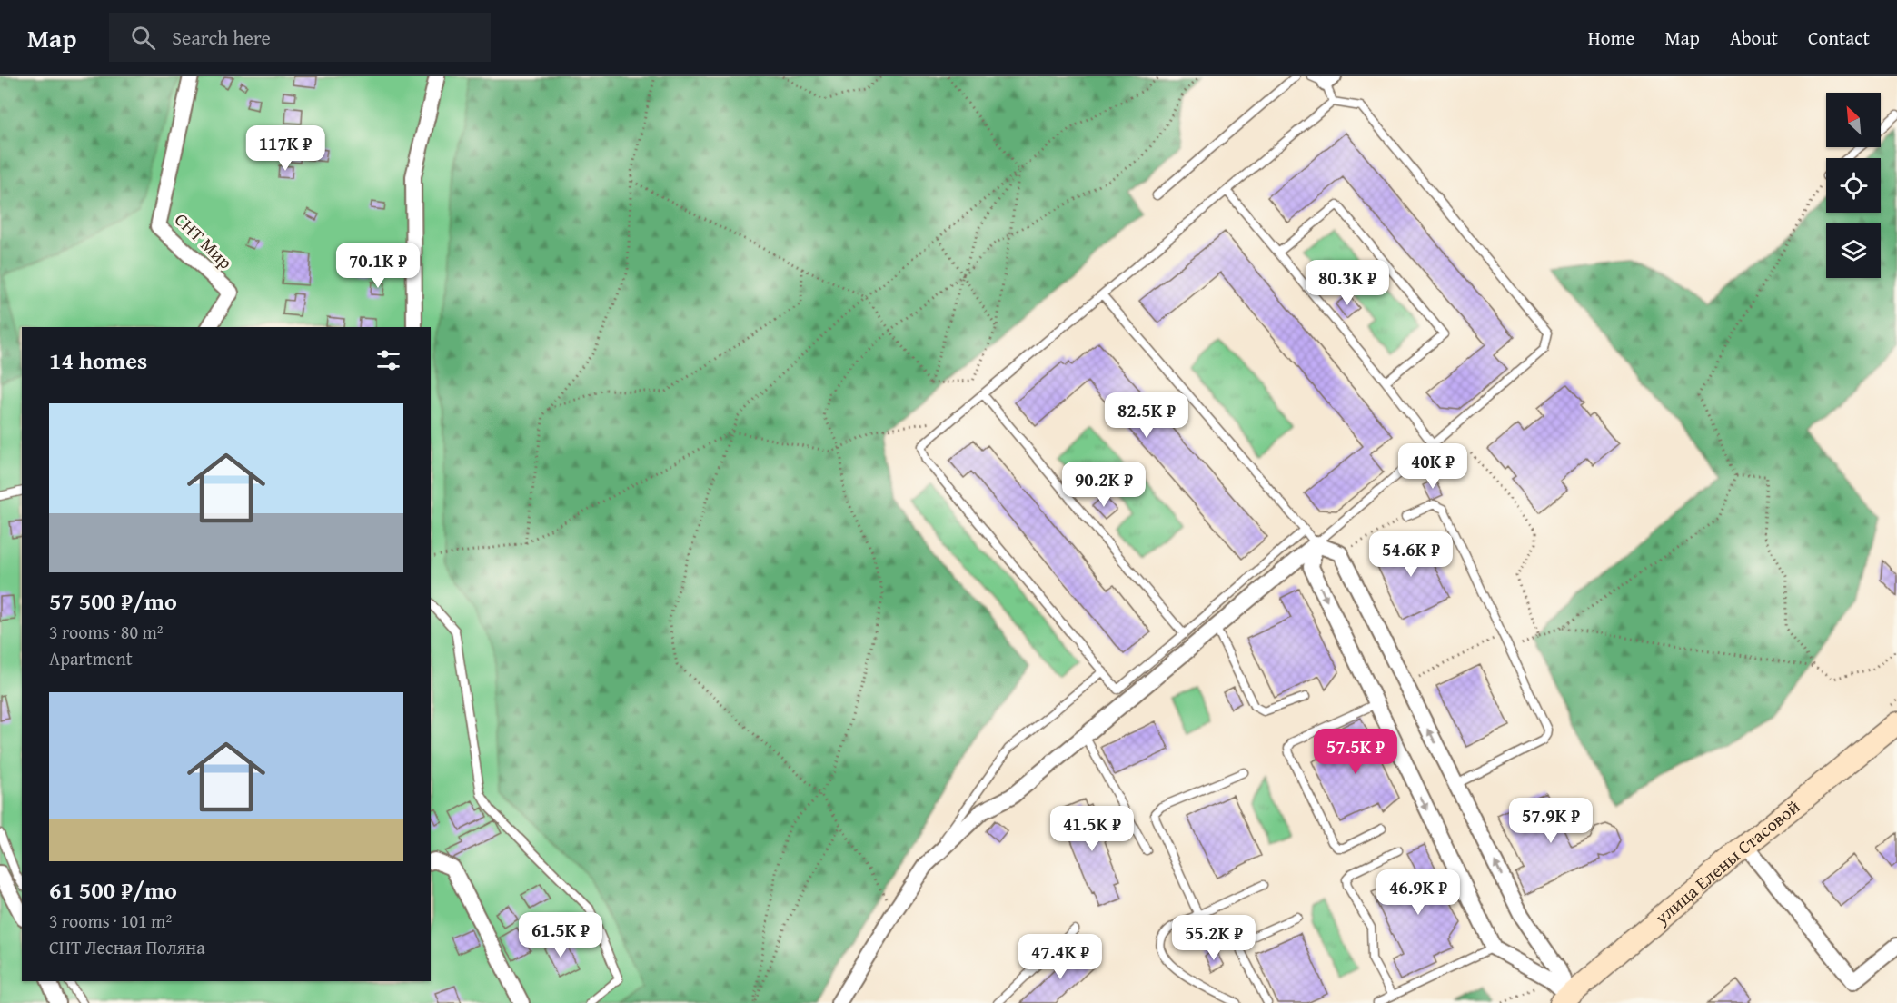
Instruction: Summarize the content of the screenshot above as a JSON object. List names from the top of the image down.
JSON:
{
  "streets": {
    "main road": ["улица Елены Стасовой"],
    "street": ["СНТ Мир"]
  },
  "north": "top left",
  "page": {
    "header": "Map",
    "search": "Search here",
    "nav": [
      "Home",
      "Map",
      "About",
      "Contact"
    ],
    "price": [
      "117K ₽",
      "70.1K ₽",
      "80.3K ₽",
      "82.5K ₽",
      "40K ₽",
      "90.2K ₽",
      "54.6K ₽",
      "57.5K ₽",
      "57.9K ₽",
      "41.5K ₽",
      "46.9K ₽",
      "61.5K ₽",
      "55.2K ₽",
      "47.4K ₽"
    ],
    "heading": "14 homes",
    "list": [
      {
        "name": "57 500 ₽/mo",
        "note": "3 rooms · 80 m² · Apartment"
      },
      {
        "name": "61 500 ₽/mo",
        "note": "3 rooms · 101 m² · СНТ Лесная Поляна"
      }
    ]
  }
}
